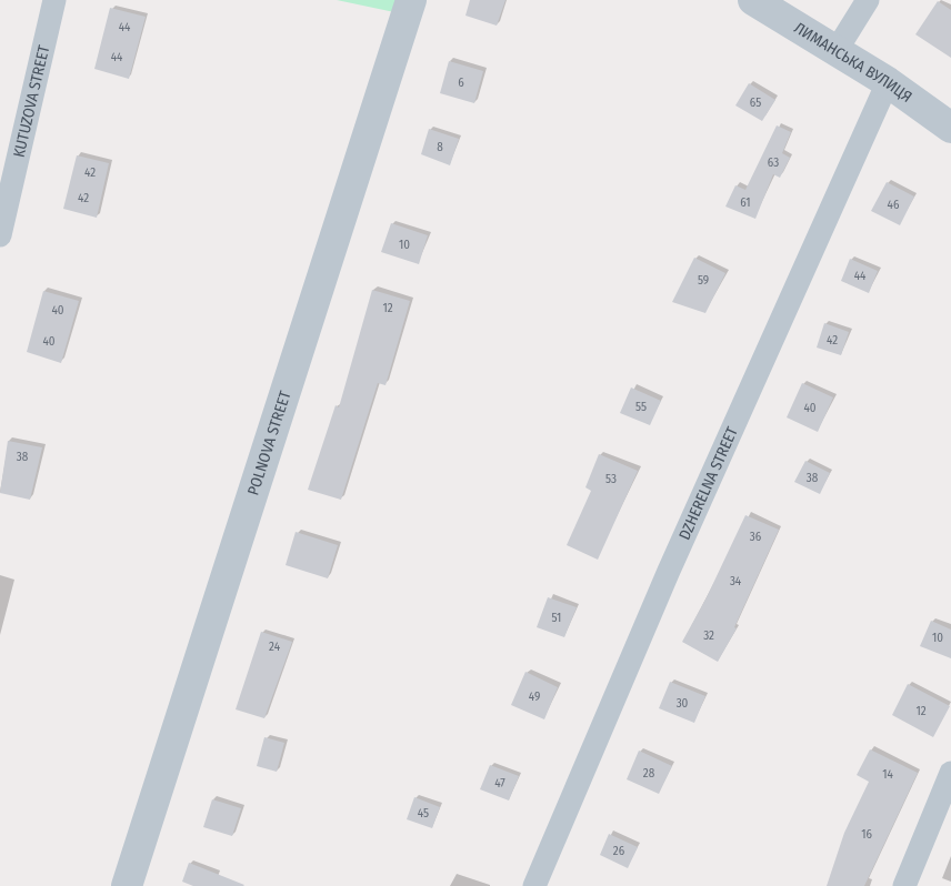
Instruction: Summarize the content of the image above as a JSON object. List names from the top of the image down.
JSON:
{
  "streets": {
    "street": [
      "ЛИМАНСЬКА ВУЛИЦЯ",
      "KUTUZOVA STREET",
      "POLNOVA STREET",
      "DZHERELNA STREET"
    ]
  },
  "crossings": [
    ["ЛИМАНСЬКА ВУЛИЦЯ", "DZHERELNA STREET"]
  ],
  "house_numbers": [
    "44",
    "44",
    "6",
    "65",
    "8",
    "63",
    "42",
    "42",
    "61",
    "46",
    "10",
    "44",
    "59",
    "12",
    "40",
    "42",
    "40",
    "55",
    "40",
    "38",
    "38",
    "53",
    "36",
    "34",
    "51",
    "32",
    "10",
    "24",
    "49",
    "30",
    "12",
    "28",
    "14",
    "47",
    "45",
    "16",
    "26"
  ]
}
